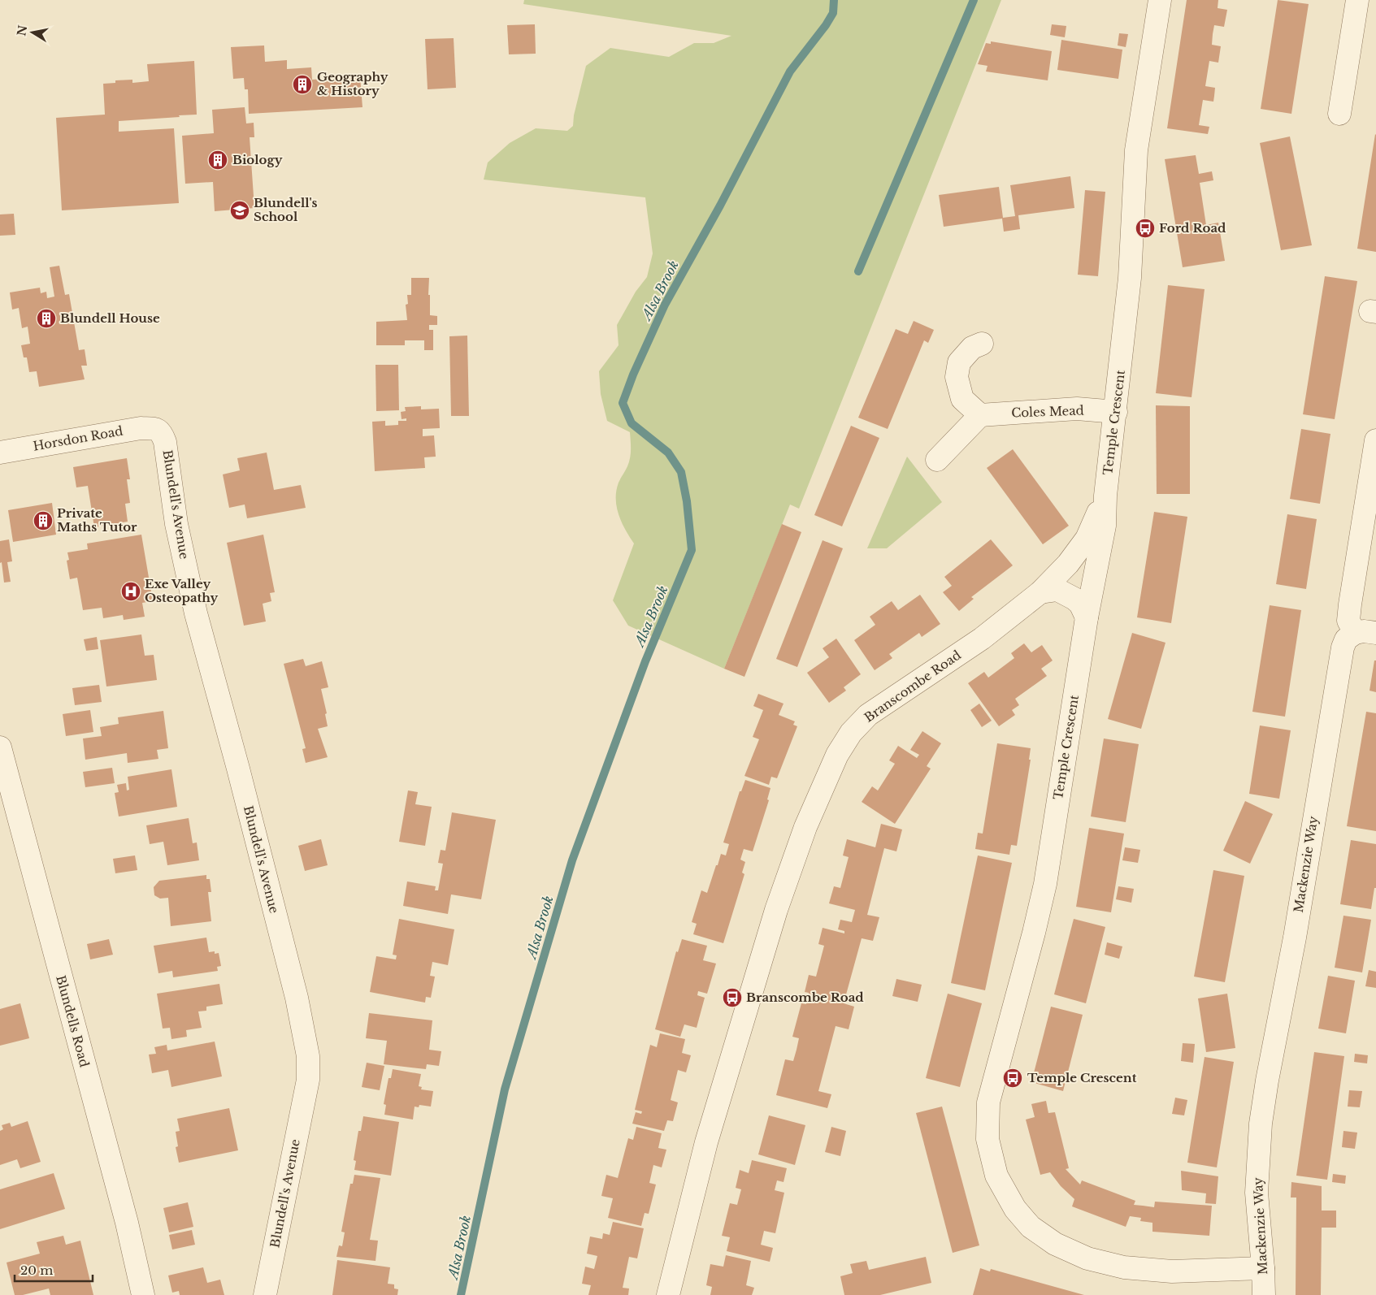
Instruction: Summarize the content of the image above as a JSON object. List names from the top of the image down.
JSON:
{
  "streets": {
    "street": [
      "Coles Mead",
      "Temple Crescent",
      "Horsdon Road",
      "Blundell's Avenue",
      "Branscombe Road",
      "Mackenzie Way",
      "Blundells Road"
    ]
  },
  "crossings": [
    ["Coles Mead", "Temple Crescent"],
    ["Temple Crescent", "Branscombe Road"],
    ["Temple Crescent", "Mackenzie Way"],
    ["Horsdon Road", "Blundell's Avenue"]
  ],
  "water": ["Alsa Brook"],
  "places": {
    "building": [
      "Geography & History",
      "Biology",
      "Blundell House",
      "Private Maths Tutor"
    ],
    "school or university": ["Blundell's School"],
    "bus stop": ["Ford Road", "Branscombe Road", "Temple Crescent"],
    "hospital": ["Exe Valley Osteopathy"]
  },
  "scale_bar": "20 m",
  "north": "left"
}
